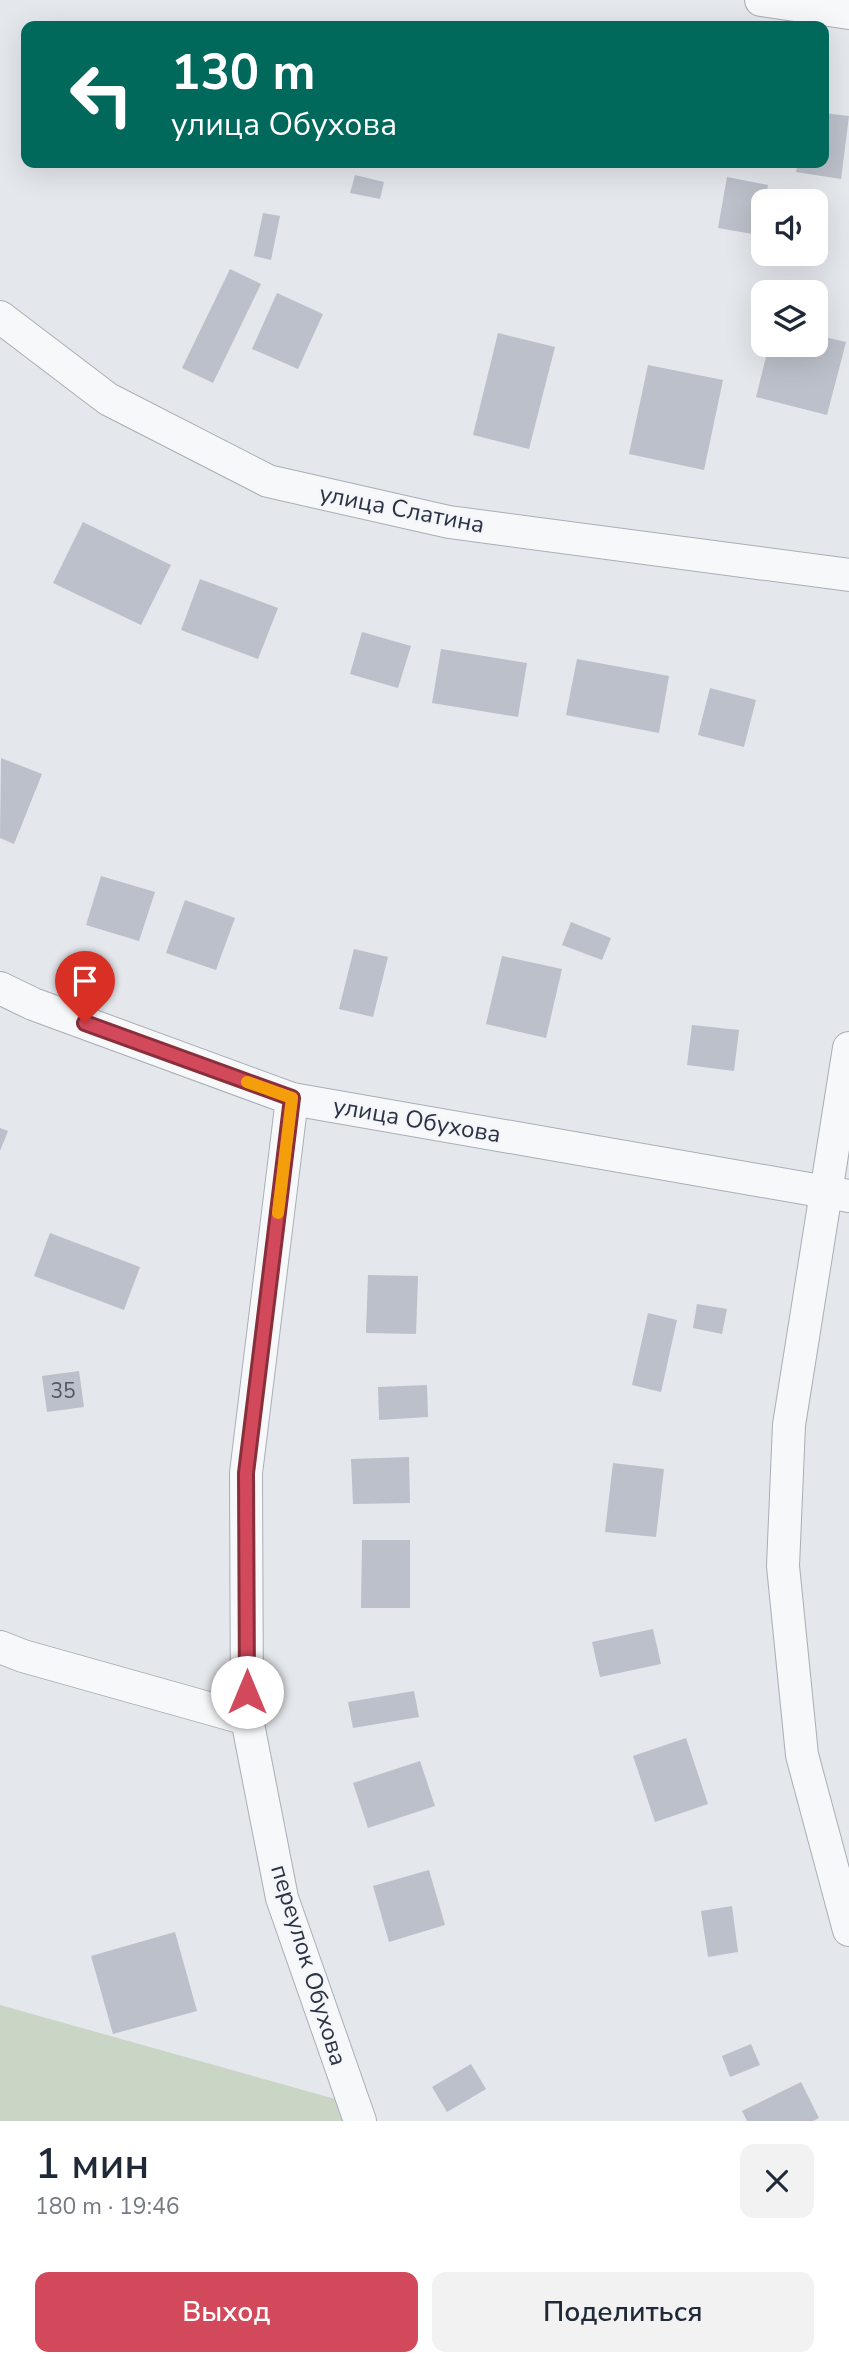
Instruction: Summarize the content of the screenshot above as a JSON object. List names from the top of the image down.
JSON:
{
  "streets": {
    "street": ["улица Слатина", "улица Обухова", "переулок Обухова"]
  },
  "crossings": [
    ["улица Обухова", "переулок Обухова"]
  ],
  "house_numbers": ["35"],
  "page": {
    "turn": ["130 m", "улица Обухова"],
    "heading": ["1 мин", "180 m · 19:46"],
    "buttons": ["Выход", "Поделиться"]
  }
}
